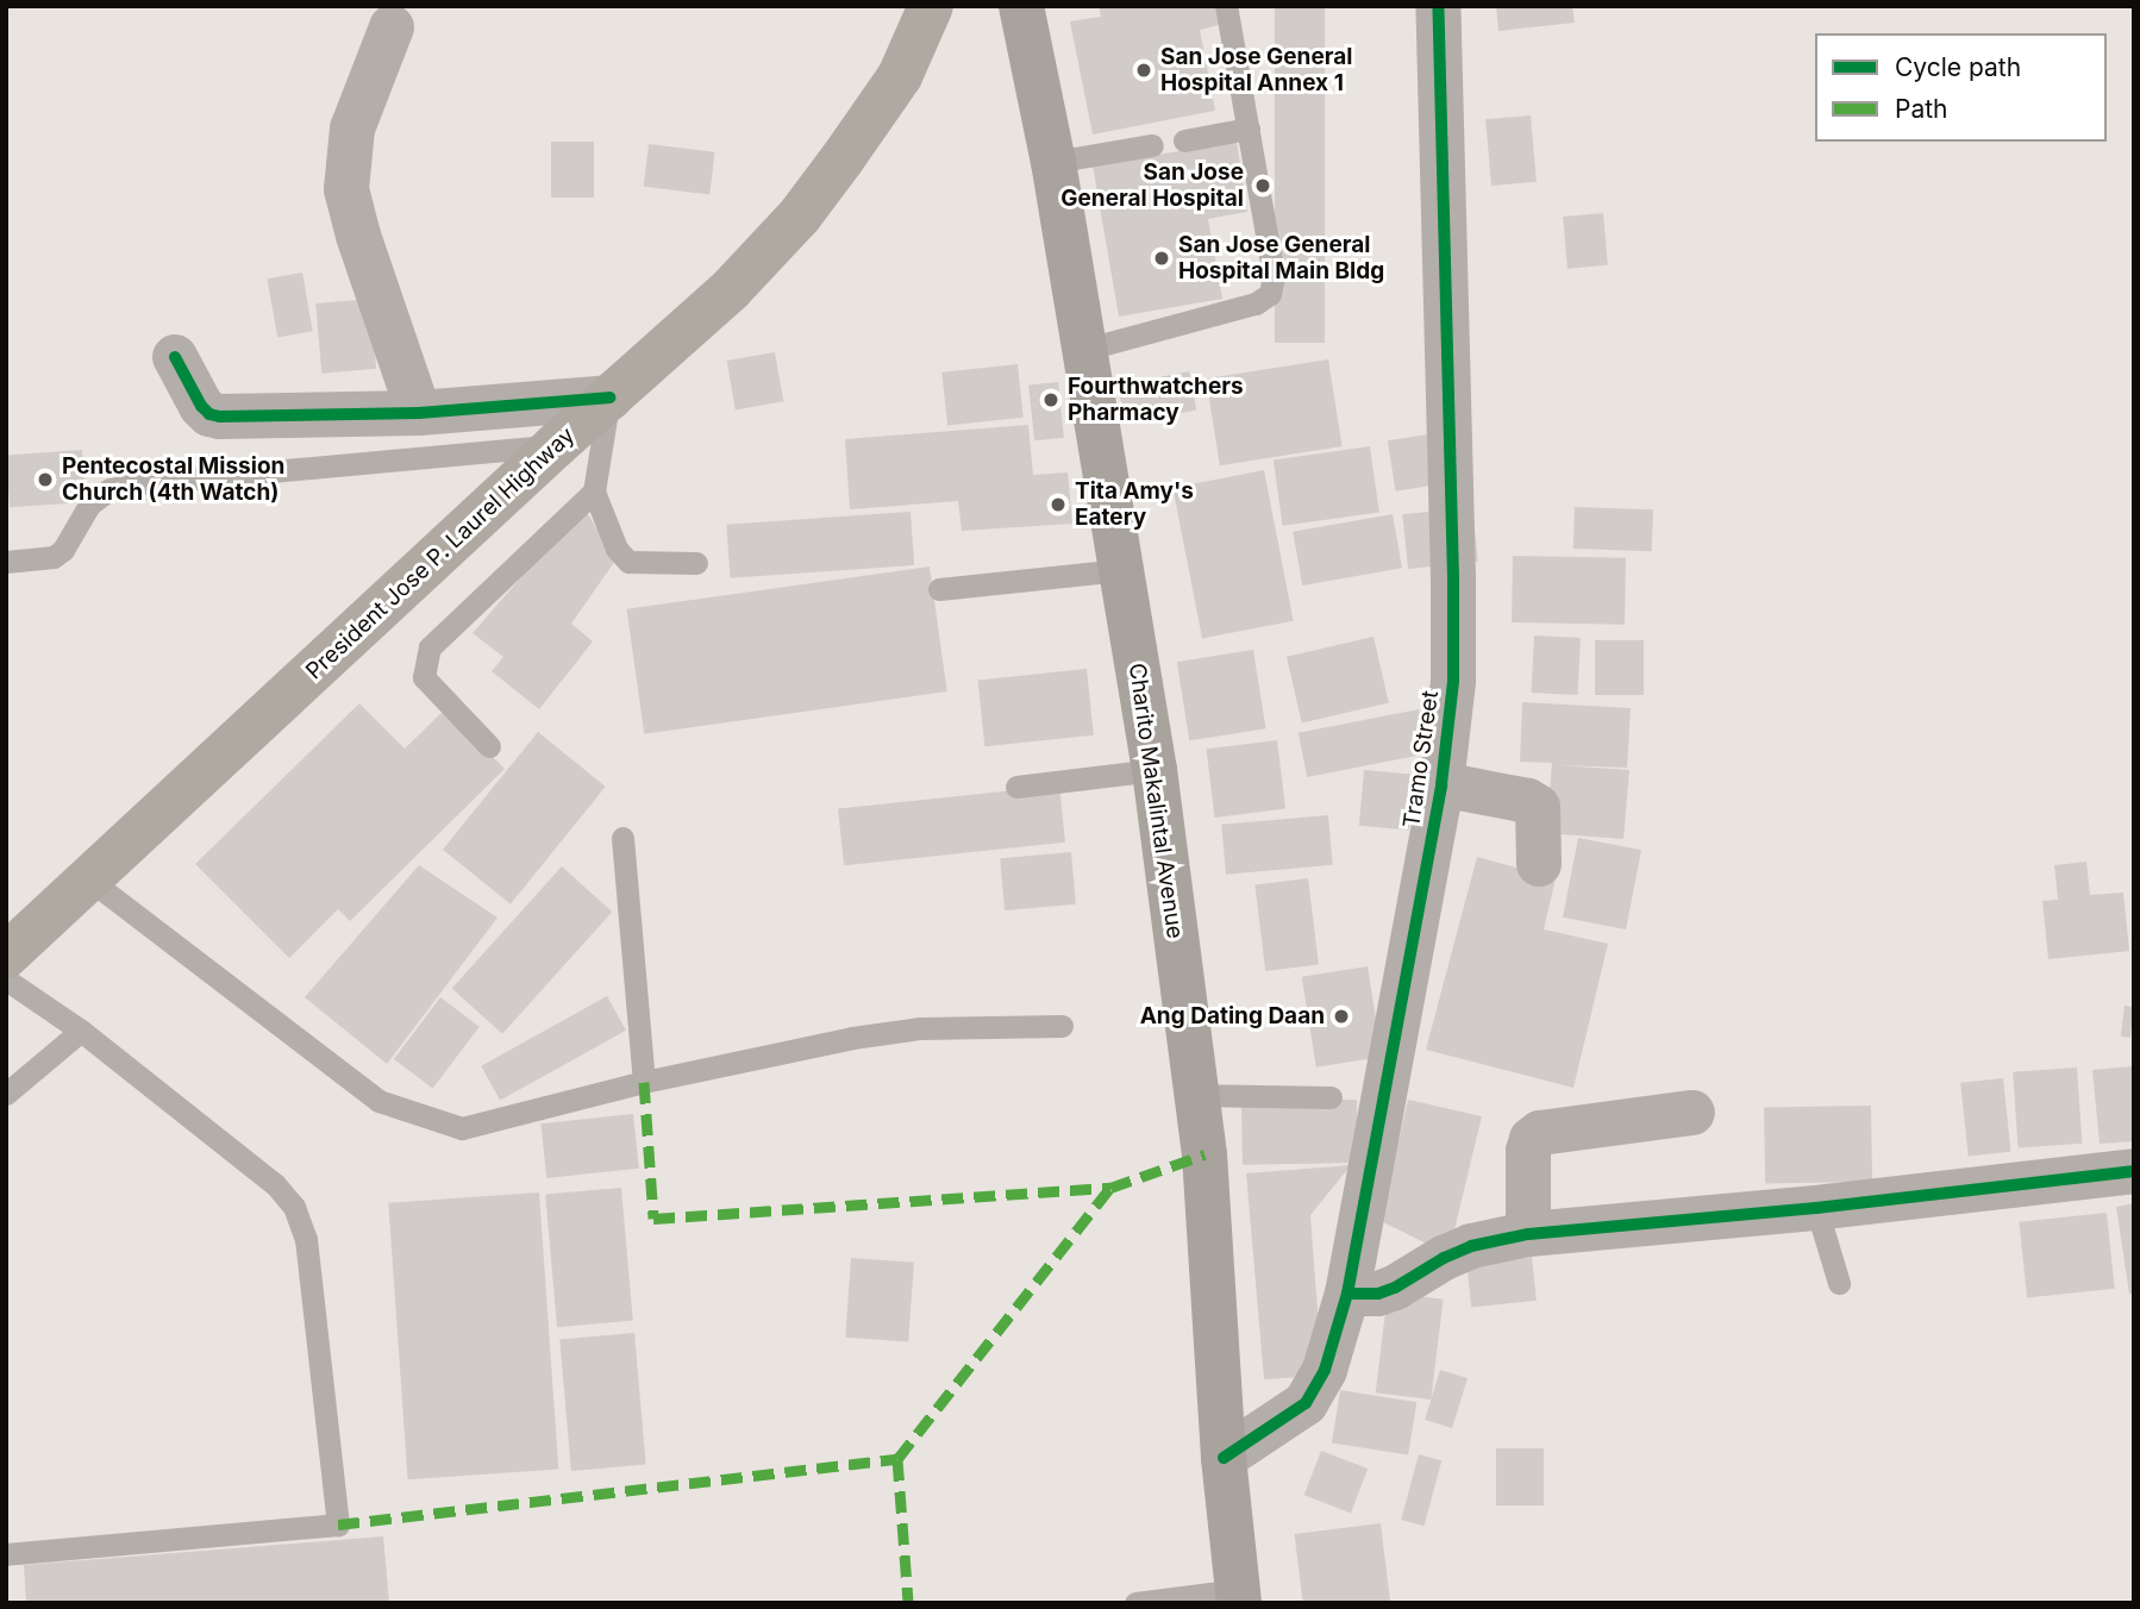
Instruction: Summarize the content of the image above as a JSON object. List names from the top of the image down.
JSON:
{
  "streets": {
    "highway": ["President Jose P. Laurel Highway"],
    "main road": ["Charito Makalintal Avenue"],
    "street": ["Tramo Street"]
  },
  "crossings": [
    ["Tramo Street", "Charito Makalintal Avenue"]
  ],
  "places": [
    "San Jose General Hospital Annex 1",
    "San Jose General Hospital",
    "San Jose General Hospital Main Bldg",
    "Fourthwatchers Pharmacy",
    "Pentecostal Mission Church (4th Watch)",
    "Tita Amy's Eatery",
    "Ang Dating Daan"
  ],
  "legend": ["Cycle path", "Path"]
}
